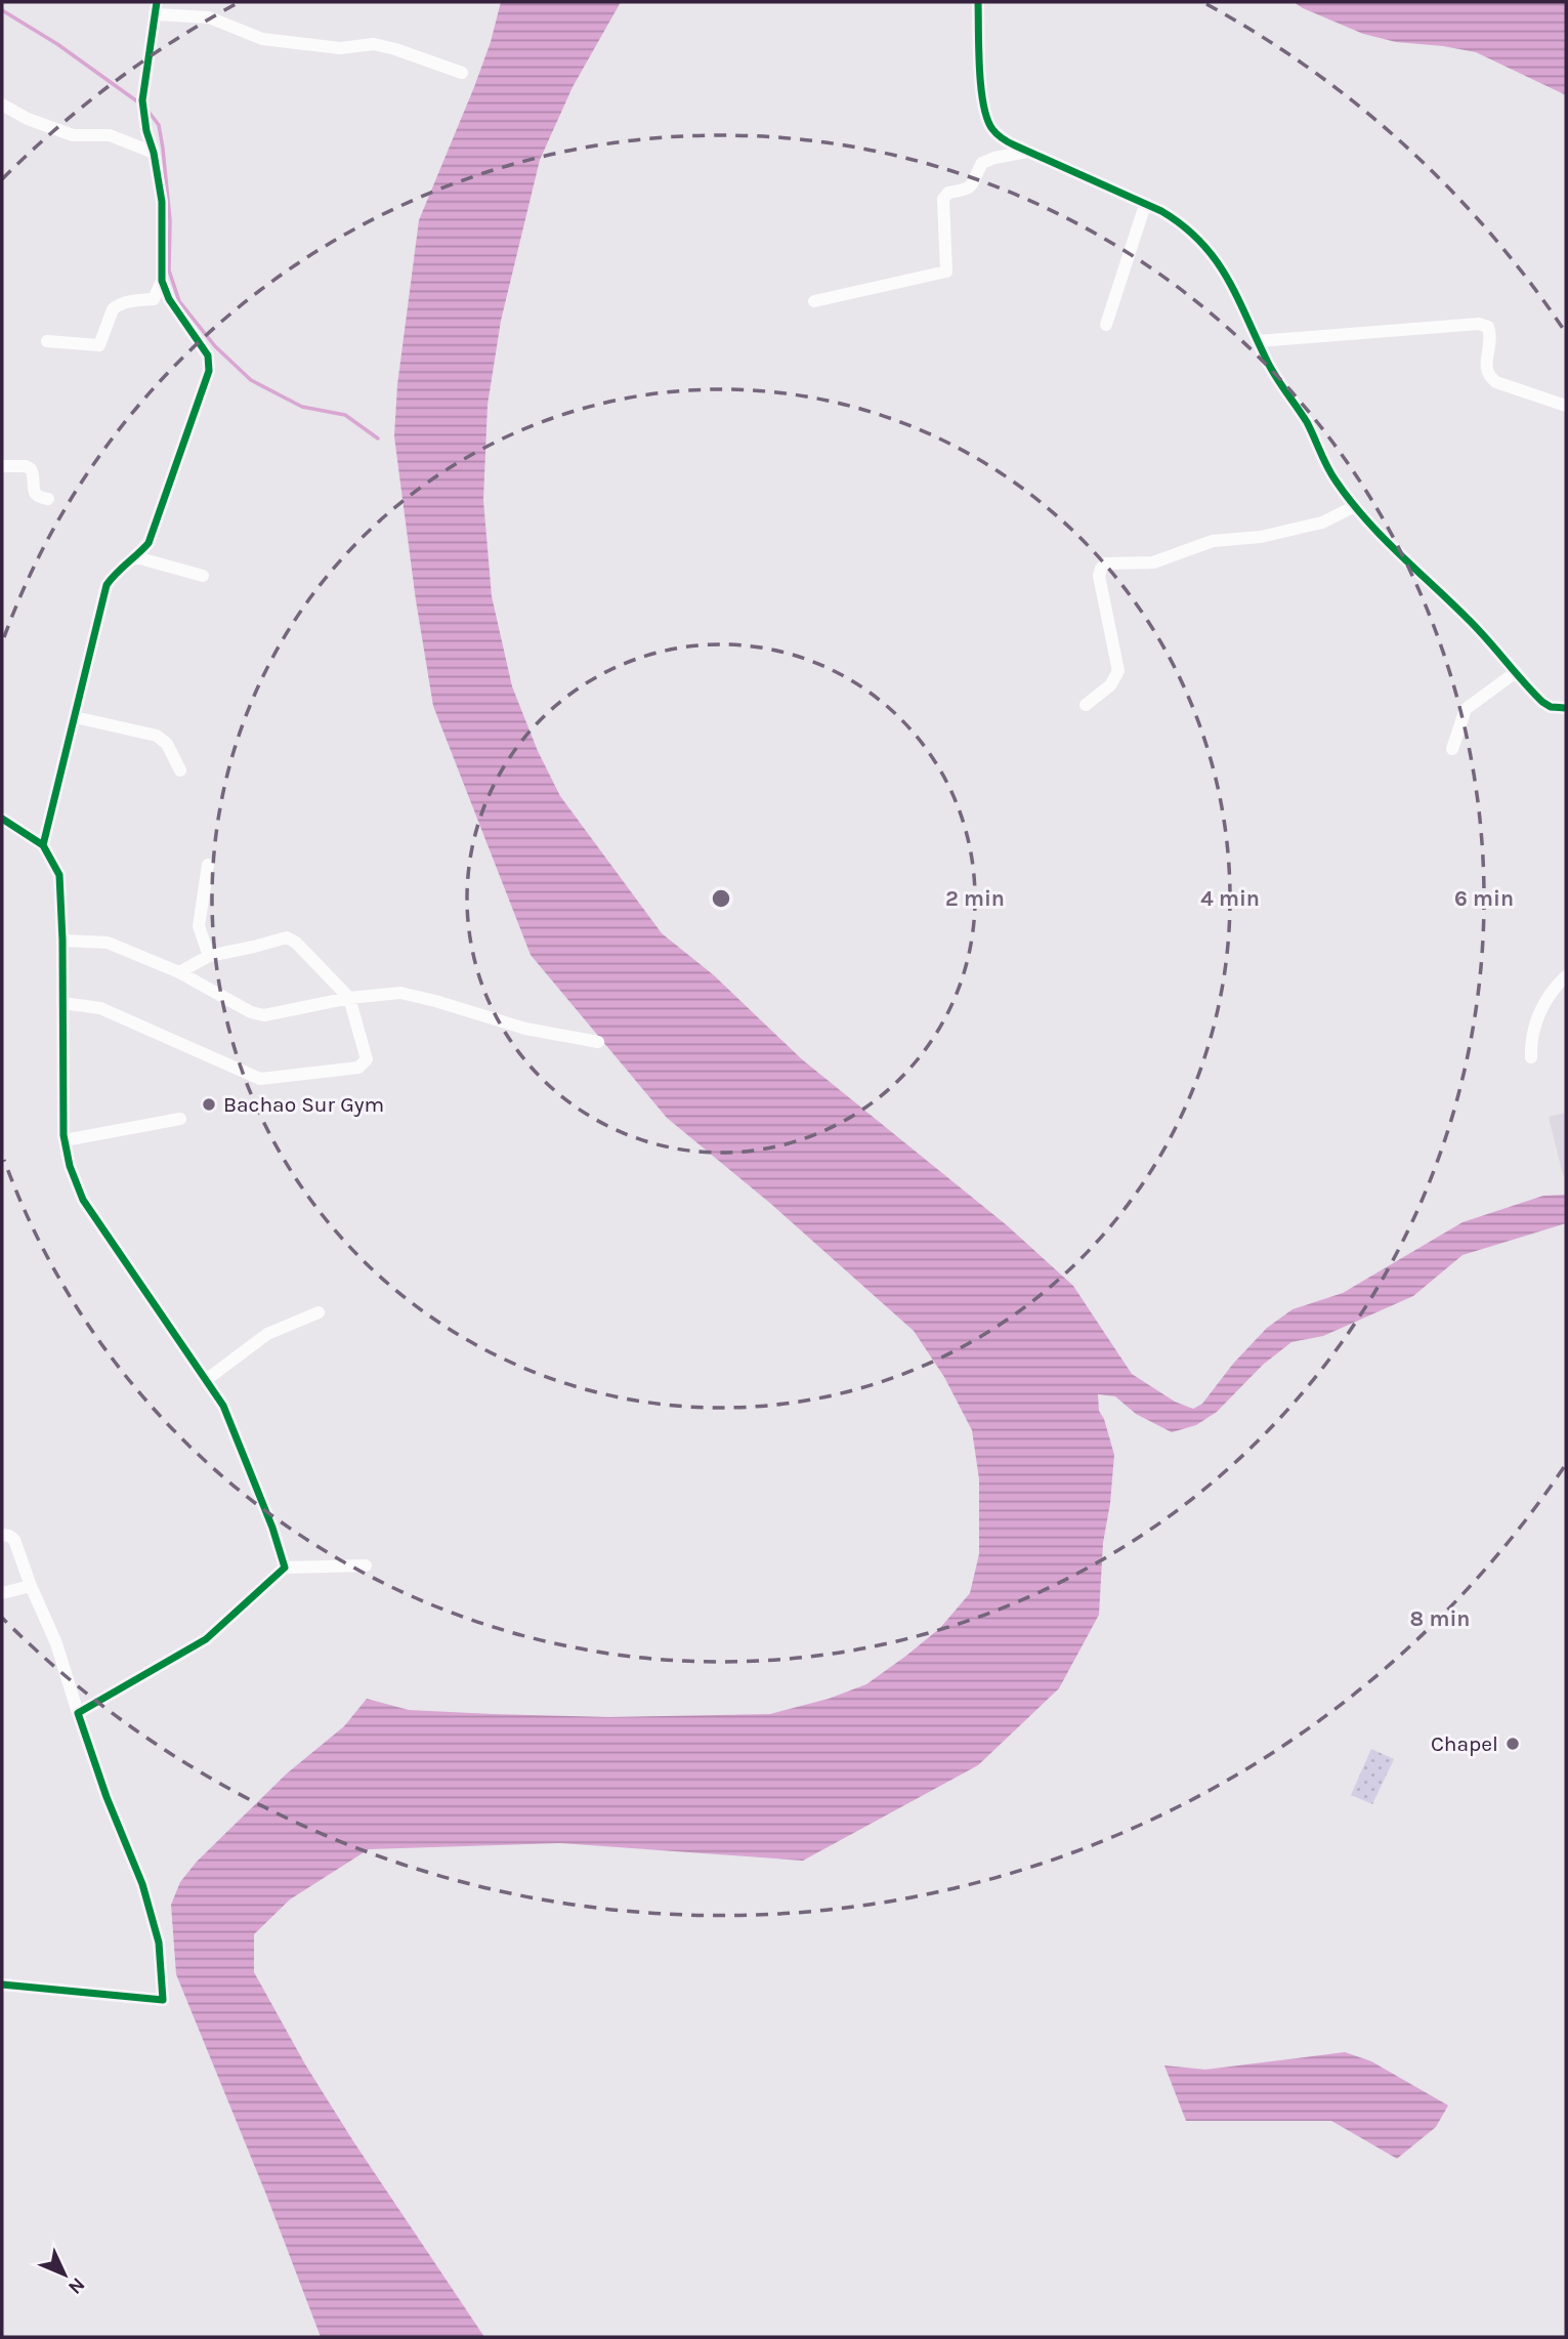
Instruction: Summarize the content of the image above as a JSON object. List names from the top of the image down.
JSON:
{
  "places": ["Bachao Sur Gym", "Chapel"],
  "north": "bottom right",
  "rings": [
    "2 min",
    "4 min",
    "6 min",
    "8 min"
  ]
}
